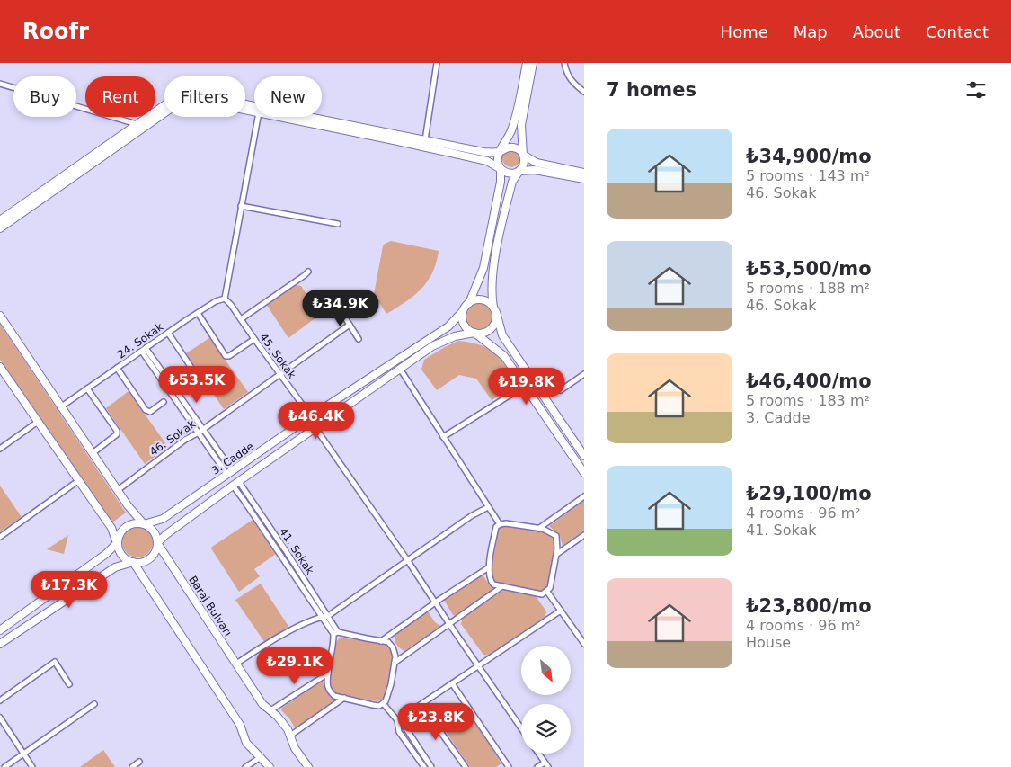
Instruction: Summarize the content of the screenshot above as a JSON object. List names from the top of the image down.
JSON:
{
  "streets": {
    "main road": ["3. Cadde", "Baraj Bulvarı"],
    "street": [
      "24. Sokak",
      "45. Sokak",
      "46. Sokak",
      "41. Sokak"
    ]
  },
  "crossings": [
    ["24. Sokak", "45. Sokak"],
    ["45. Sokak", "46. Sokak"],
    ["45. Sokak", "3. Cadde"],
    ["3. Cadde", "41. Sokak"],
    ["3. Cadde", "Baraj Bulvarı"]
  ],
  "north": "bottom right",
  "page": {
    "header": "Roofr",
    "nav": [
      "Home",
      "Map",
      "About",
      "Contact"
    ],
    "heading": "7 homes",
    "chip": [
      "Buy",
      "Rent",
      "Filters",
      "New"
    ],
    "list": [
      {
        "name": "₺34,900/mo",
        "note": "5 rooms · 143 m² · 46. Sokak"
      },
      {
        "name": "₺53,500/mo",
        "note": "5 rooms · 188 m² · 46. Sokak"
      },
      {
        "name": "₺46,400/mo",
        "note": "5 rooms · 183 m² · 3. Cadde"
      },
      {
        "name": "₺29,100/mo",
        "note": "4 rooms · 96 m² · 41. Sokak"
      },
      {
        "name": "₺23,800/mo",
        "note": "4 rooms · 96 m² · House"
      }
    ],
    "price": [
      "₺34.9K",
      "₺53.5K",
      "₺19.8K",
      "₺46.4K",
      "₺17.3K",
      "₺29.1K",
      "₺23.8K"
    ]
  }
}
